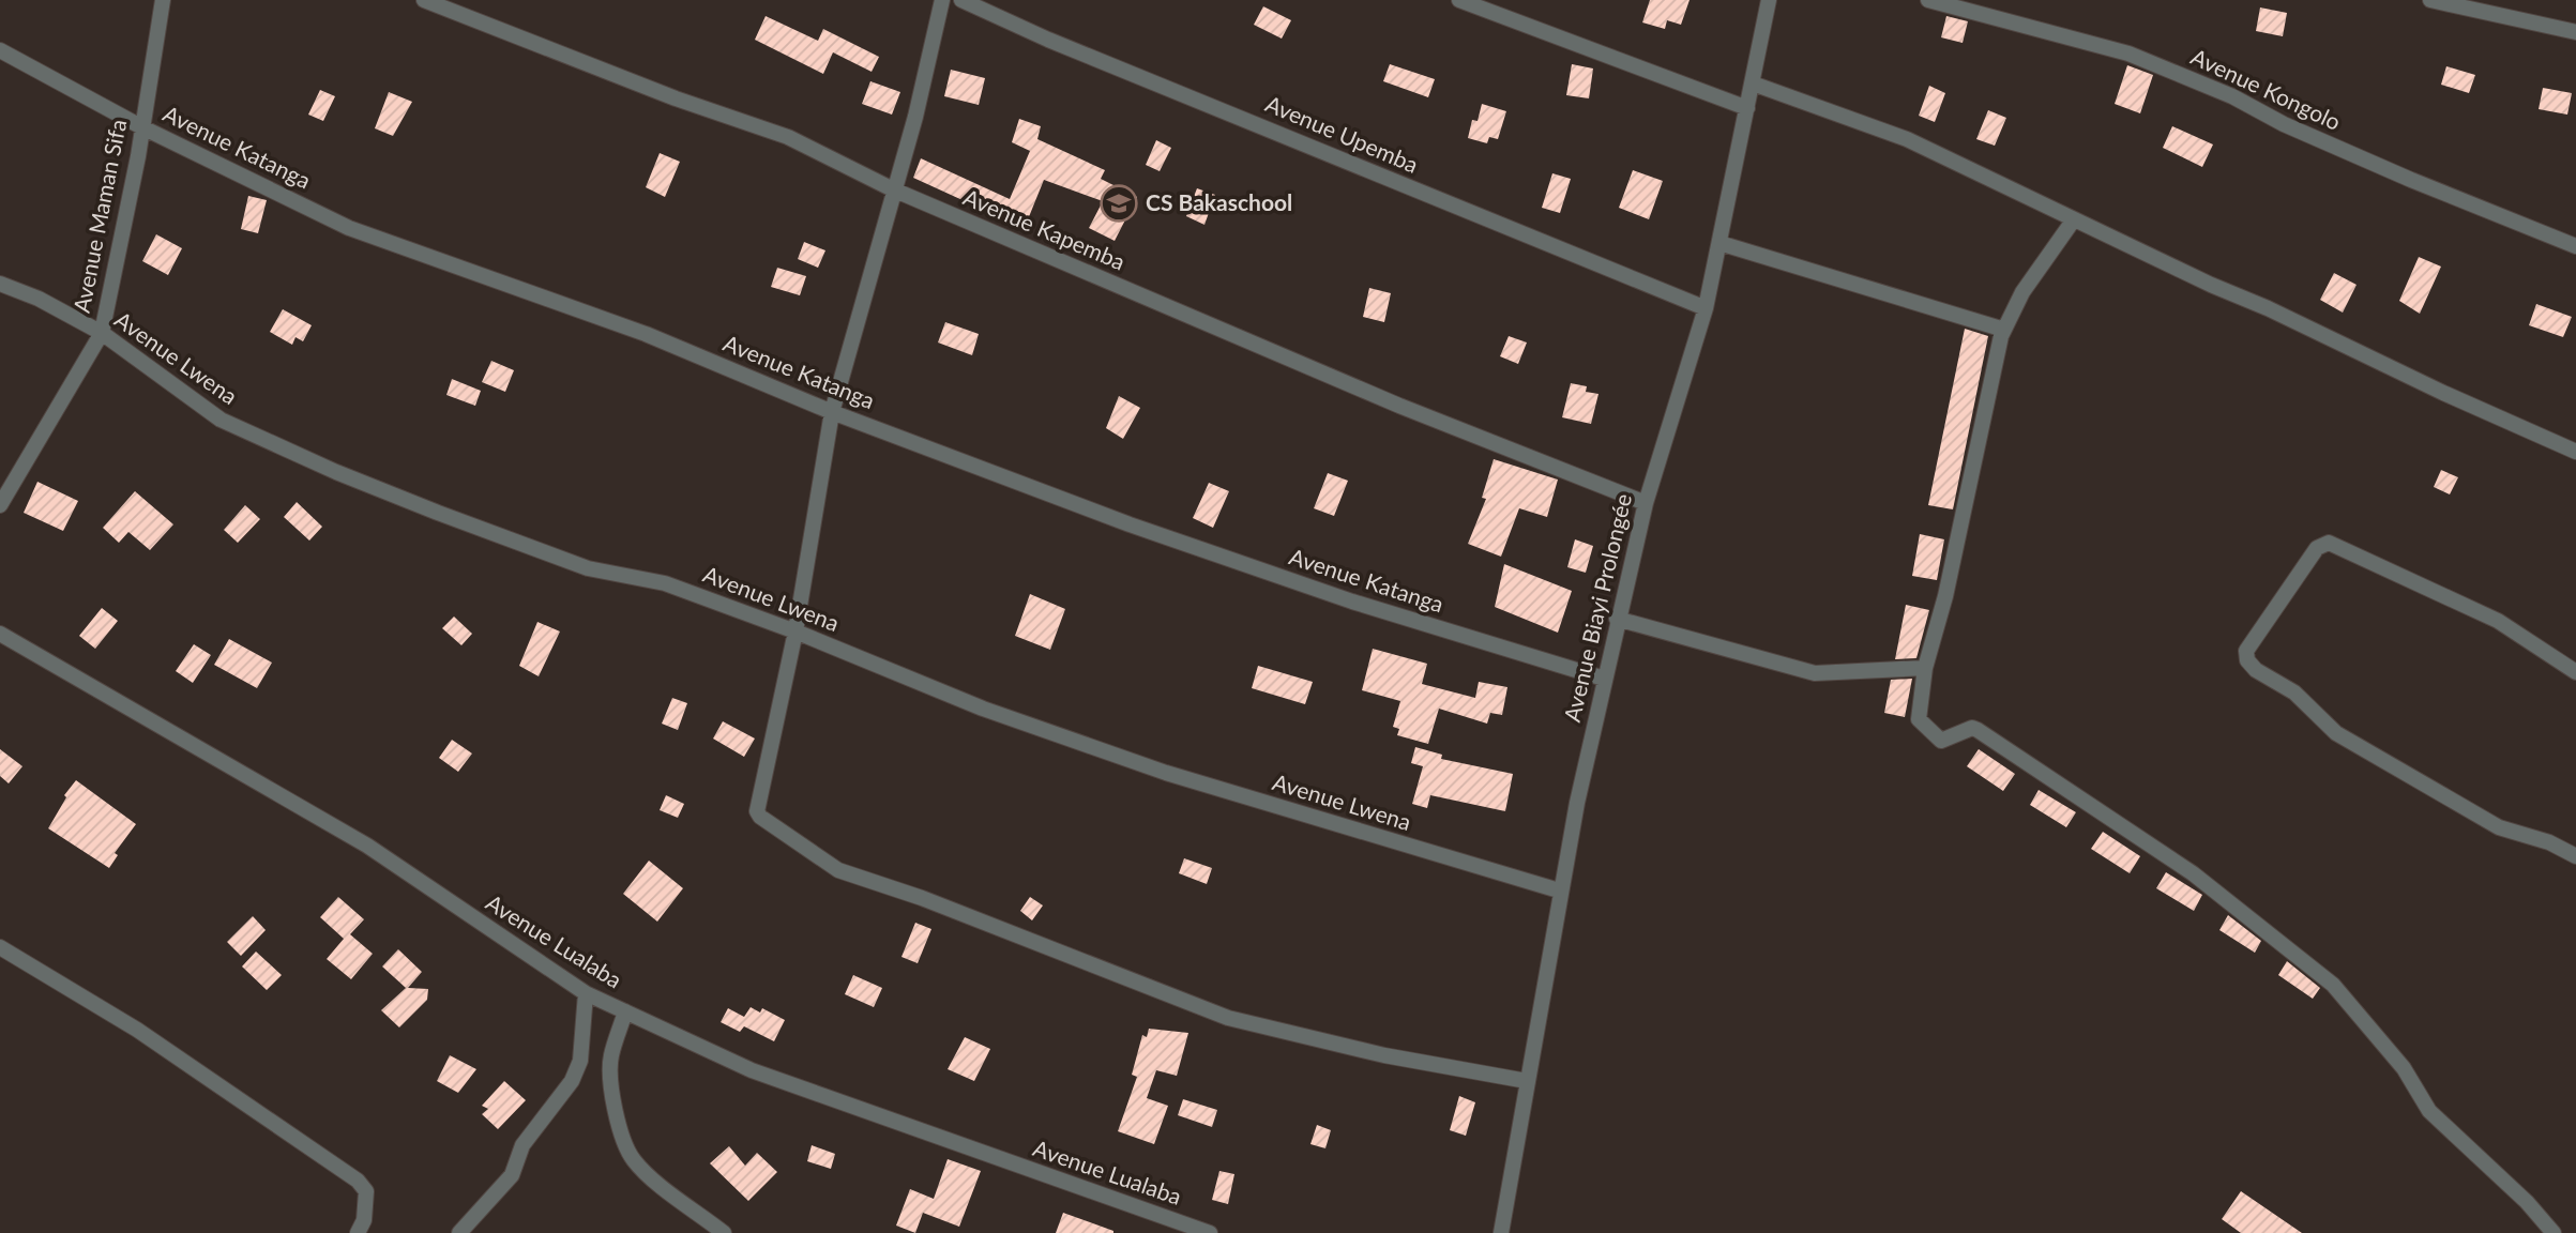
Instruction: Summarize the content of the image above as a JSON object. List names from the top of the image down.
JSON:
{
  "streets": {
    "street": [
      "Avenue Kongolo",
      "Avenue Upemba",
      "Avenue Katanga",
      "Avenue Maman Sifa",
      "Avenue Kapemba",
      "Avenue Lwena",
      "Avenue Biayi Prolongée",
      "Avenue Lualaba"
    ]
  },
  "crossings": [
    ["Avenue Upemba", "Avenue Biayi Prolongée"],
    ["Avenue Katanga", "Avenue Maman Sifa"],
    ["Avenue Katanga", "Avenue Biayi Prolongée"],
    ["Avenue Maman Sifa", "Avenue Lwena"],
    ["Avenue Kapemba", "Avenue Biayi Prolongée"],
    ["Avenue Lwena", "Avenue Biayi Prolongée"]
  ],
  "places": {
    "school or university": ["CS Bakaschool"]
  }
}
